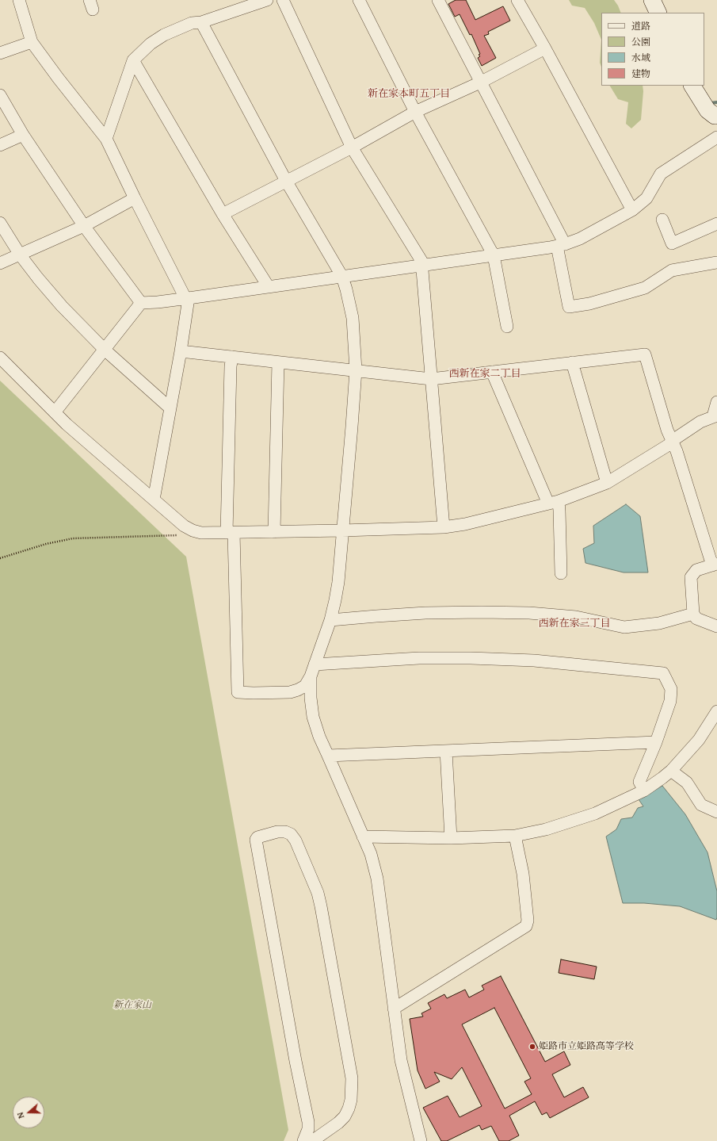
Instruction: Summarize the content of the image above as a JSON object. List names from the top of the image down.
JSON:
{
  "districts": ["新在家本町五丁目", "西新在家二丁目", "西新在家三丁目"],
  "parks": ["新在家山"],
  "places": ["姫路市立姫路高等学校"],
  "legend": [
    "道路",
    "公園",
    "水域",
    "建物"
  ],
  "north": "left"
}
